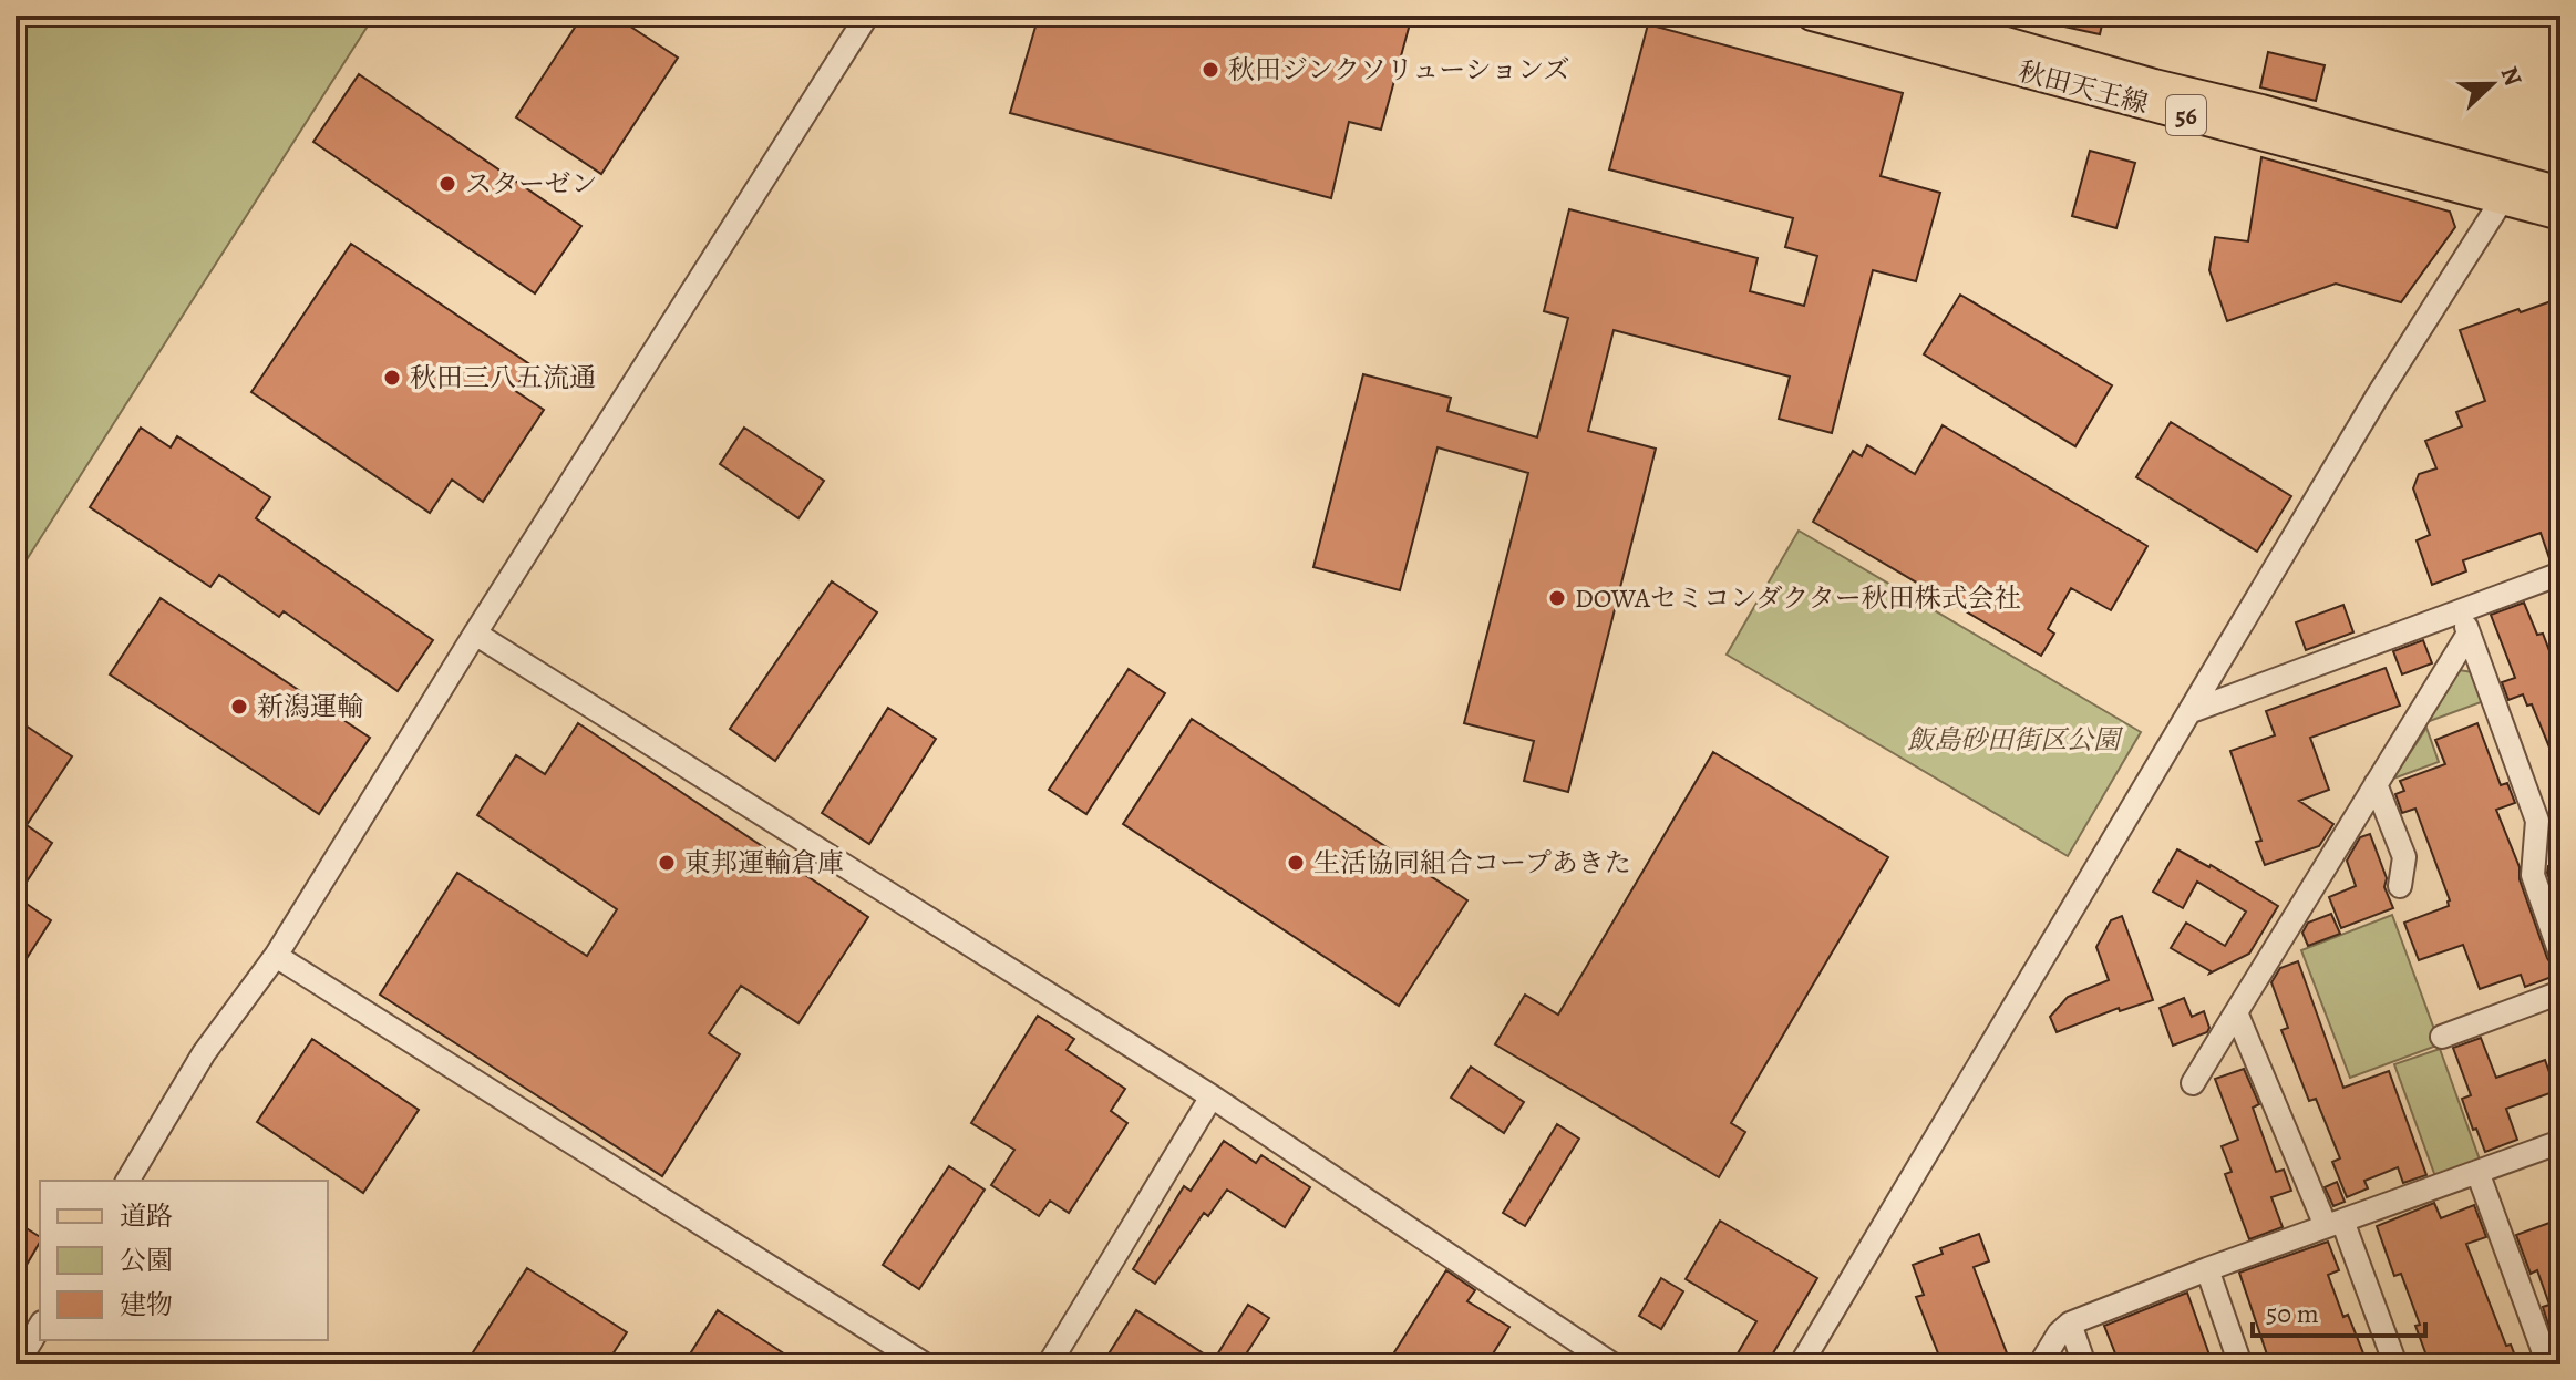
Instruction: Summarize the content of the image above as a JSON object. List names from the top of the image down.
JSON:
{
  "streets": {
    "main road": ["秋田天王線", "56"]
  },
  "parks": ["飯島砂田街区公園"],
  "places": [
    "秋田ジンクソリューションズ",
    "スターゼン",
    "秋田三八五流通",
    "DOWAセミコンダクター秋田株式会社",
    "新潟運輸",
    "東邦運輸倉庫",
    "生活協同組合コープあきた"
  ],
  "legend": ["道路", "公園", "建物"],
  "scale_bar": "50 m",
  "north": "right"
}
